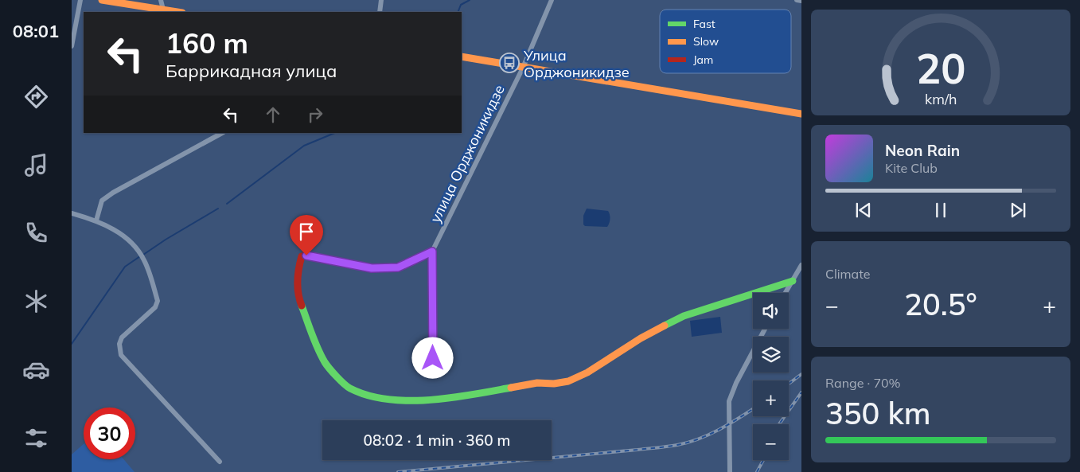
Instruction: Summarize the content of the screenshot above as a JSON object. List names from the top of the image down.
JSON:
{
  "streets": {
    "street": ["улица Орджоникидзе"]
  },
  "places": {
    "bus stop": ["Улица Орджоникидзе"]
  },
  "legend": ["Fast", "Slow", "Jam"],
  "page": {
    "tabs": "08:01",
    "turn": ["160 m", "Баррикадная улица"],
    "song": ["Neon Rain", "Kite Club"],
    "tile": [
      "Climate",
      ["Range · 70%", "350 km"]
    ],
    "heat": ["−", "20.5°", "+"],
    "map_buttons": ["+", "−"],
    "limit": "30",
    "trip": "08:02 · 1 min · 360 m",
    "gauge": ["20", "km/h"]
  }
}
